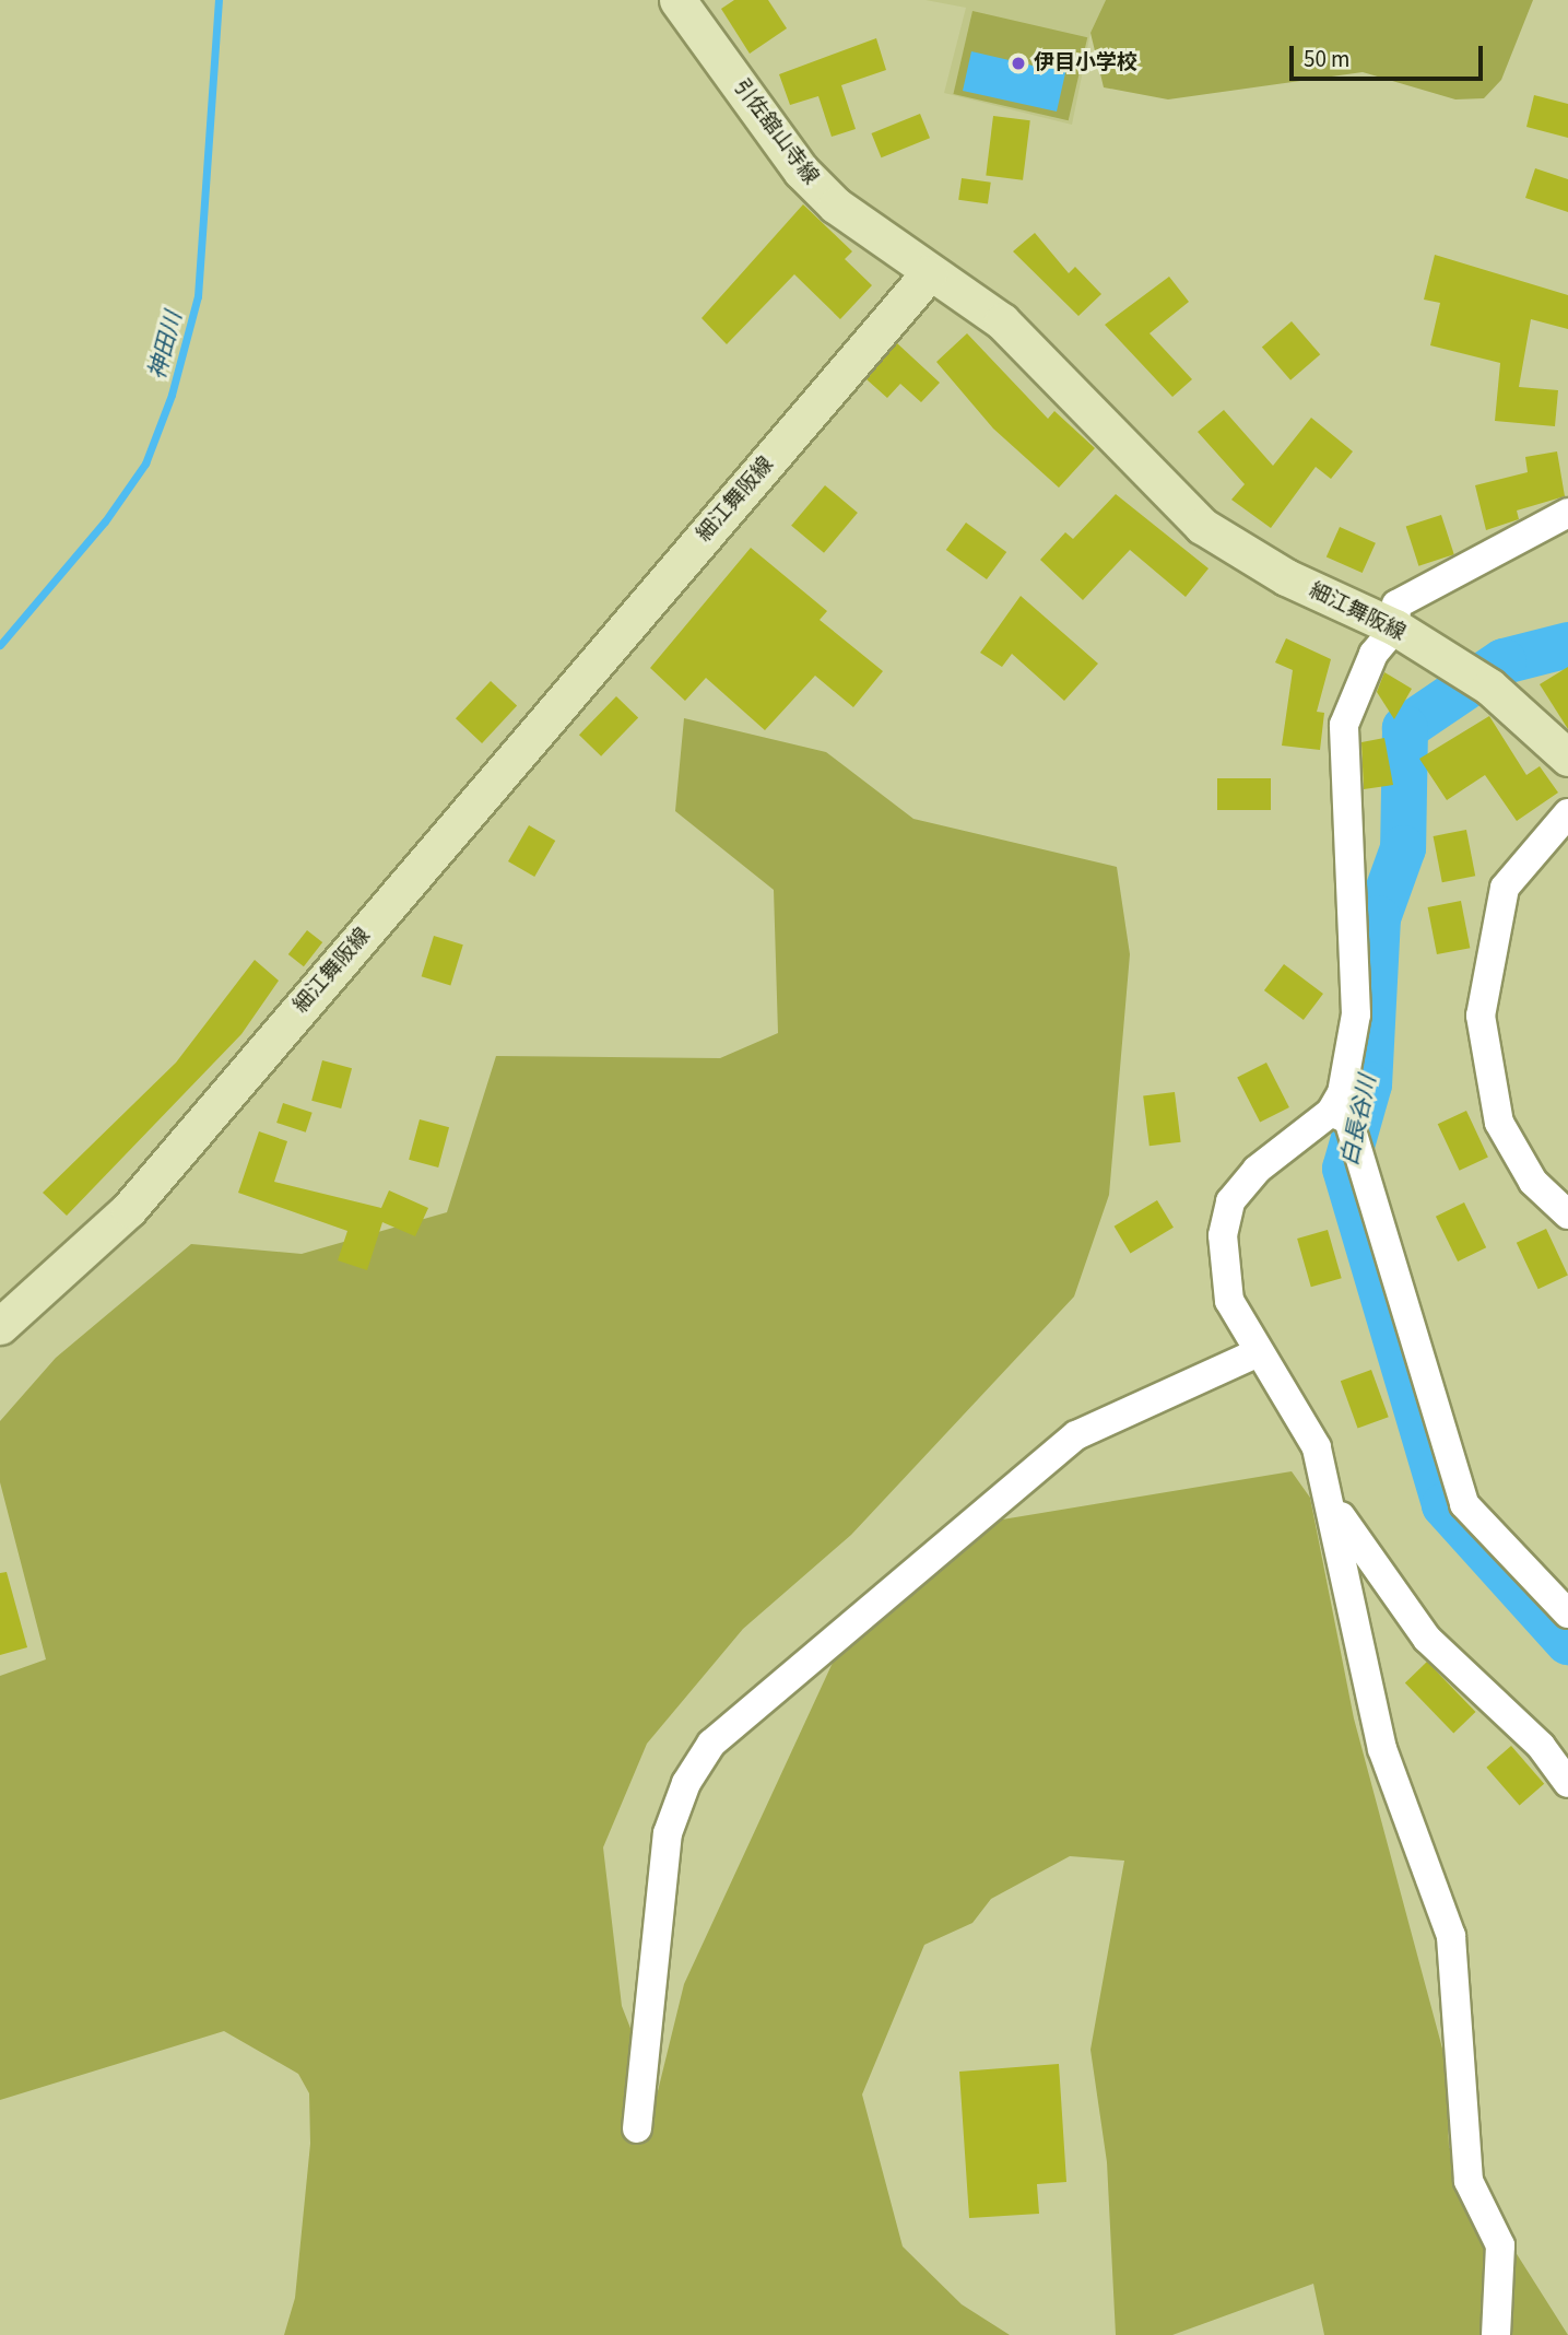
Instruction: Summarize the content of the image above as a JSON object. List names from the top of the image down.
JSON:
{
  "streets": {
    "main road": ["引佐舘山寺線", "細江舞阪線"]
  },
  "crossings": [
    ["引佐舘山寺線", "細江舞阪線"]
  ],
  "water": ["神田川", "白長谷川"],
  "places": ["伊目小学校"],
  "scale_bar": "50 m"
}
